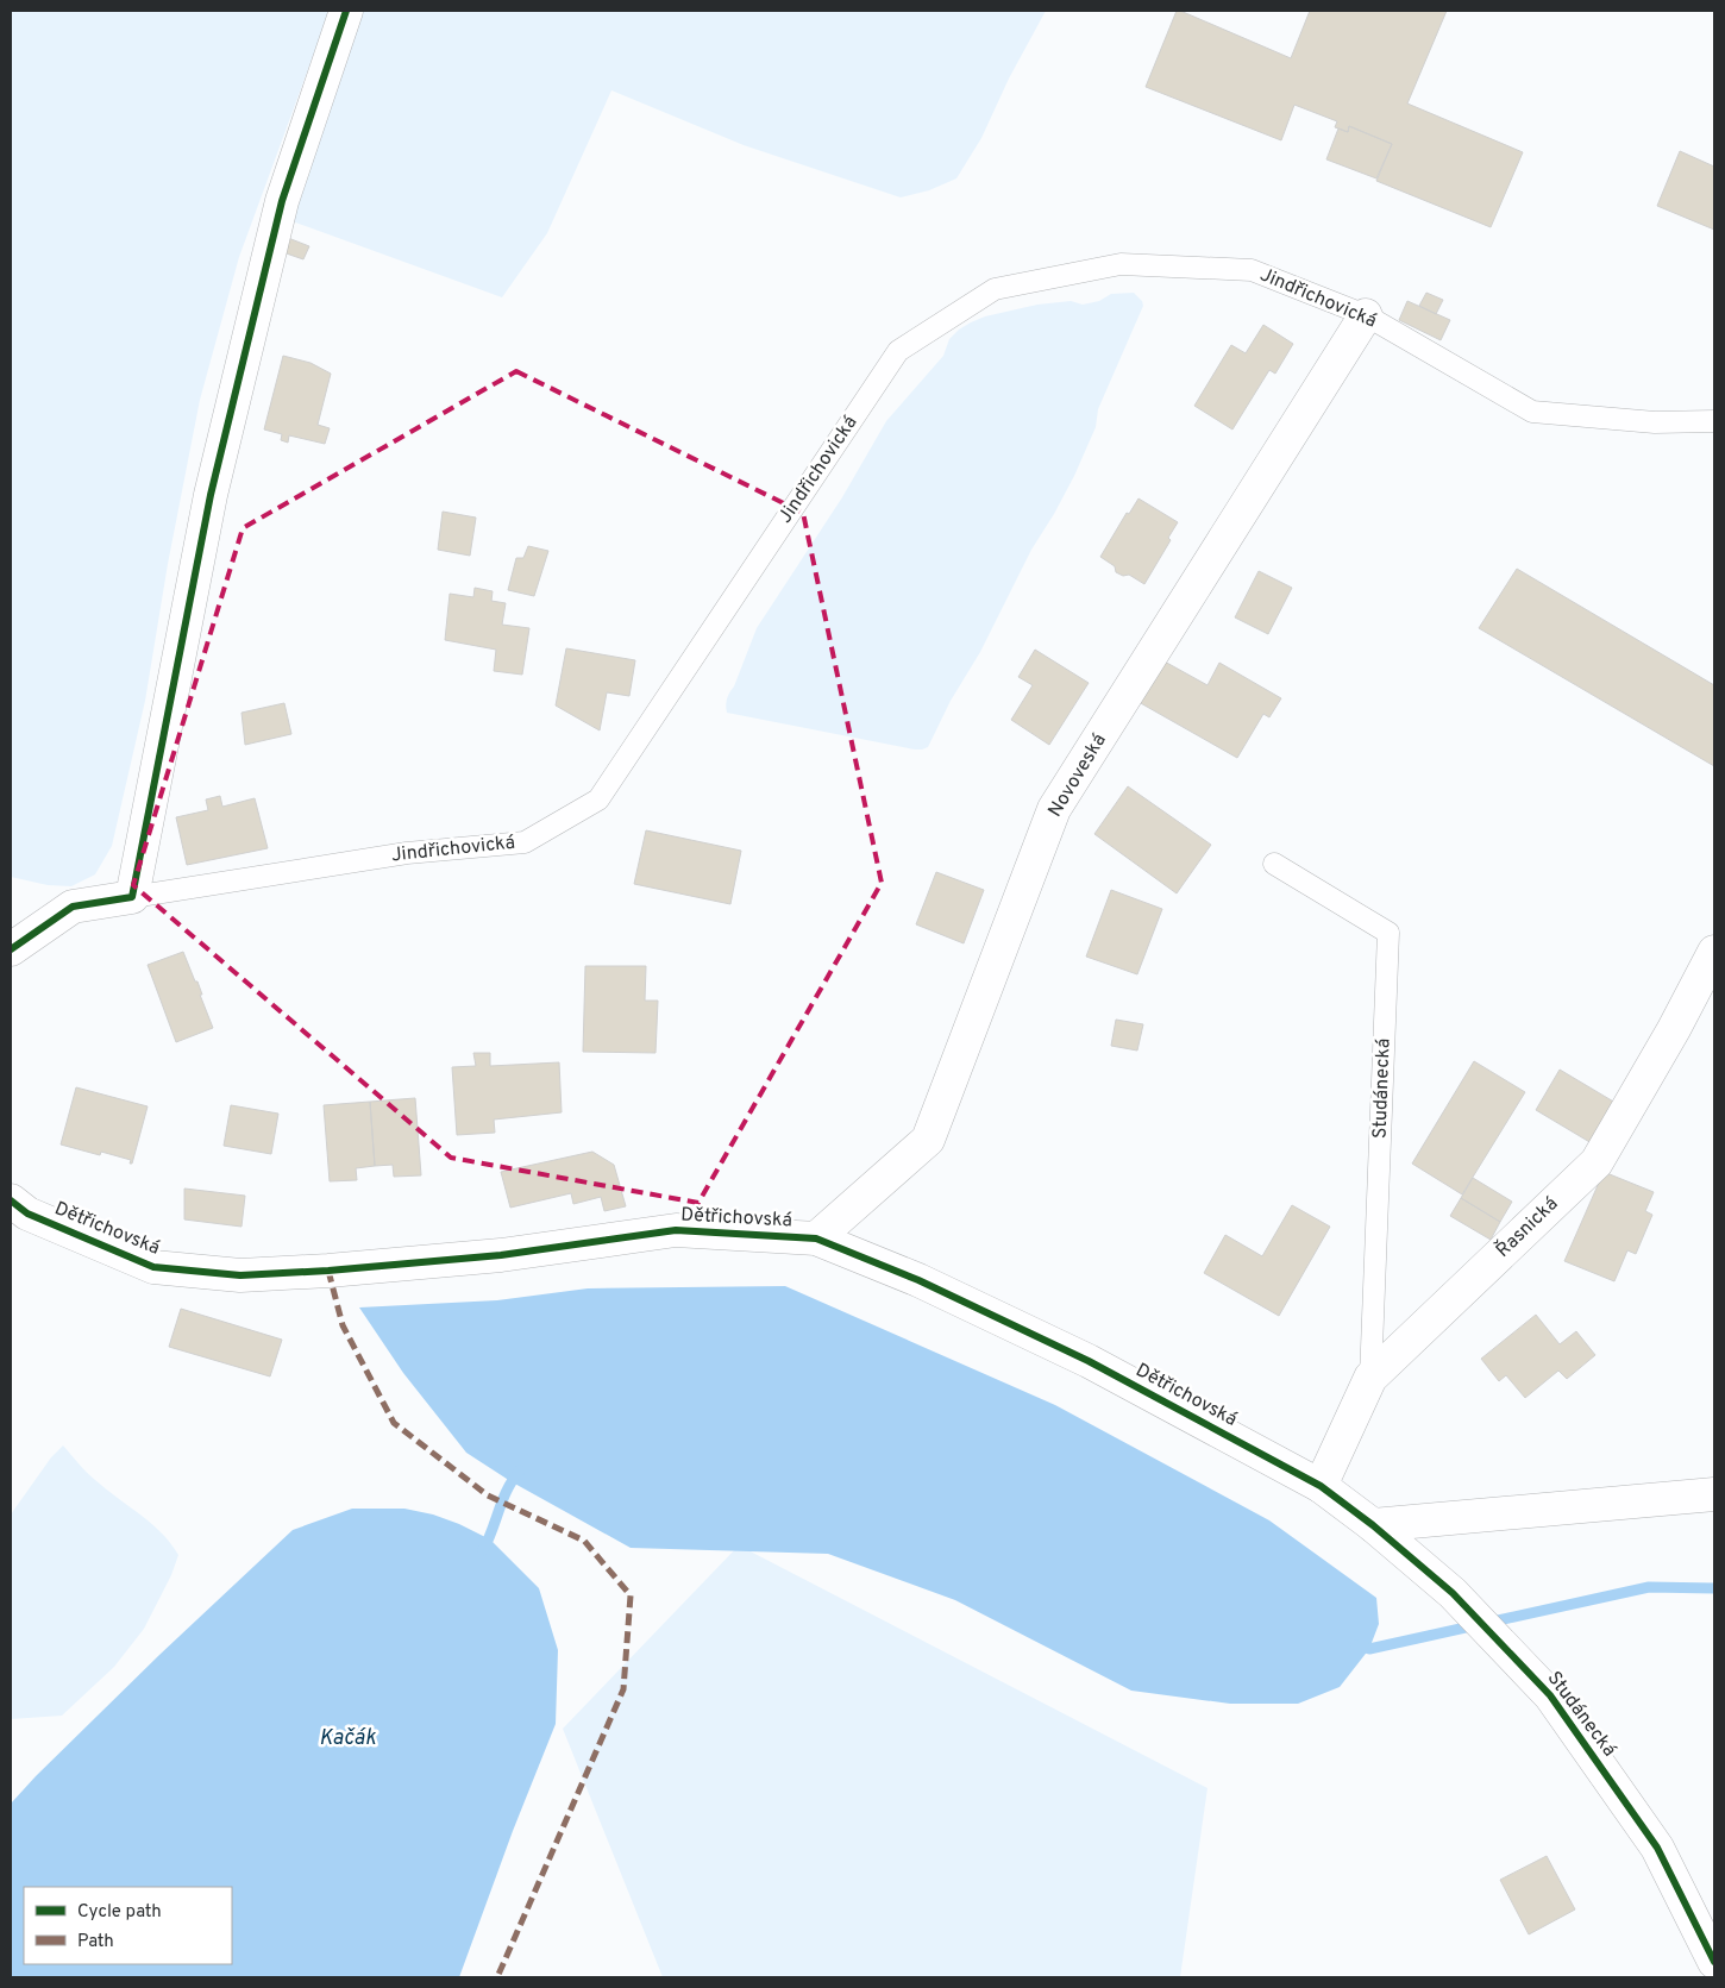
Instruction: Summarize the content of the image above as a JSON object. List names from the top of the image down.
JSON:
{
  "streets": {
    "street": [
      "Jindřichovická",
      "Novoveská",
      "Studánecká",
      "Dětřichovská",
      "Řasnická"
    ]
  },
  "crossings": [
    ["Jindřichovická", "Novoveská"],
    ["Novoveská", "Dětřichovská"],
    ["Studánecká", "Dětřichovská"],
    ["Studánecká", "Řasnická"],
    ["Dětřichovská", "Řasnická"]
  ],
  "water": ["Kačák"],
  "legend": ["Cycle path", "Path"]
}
